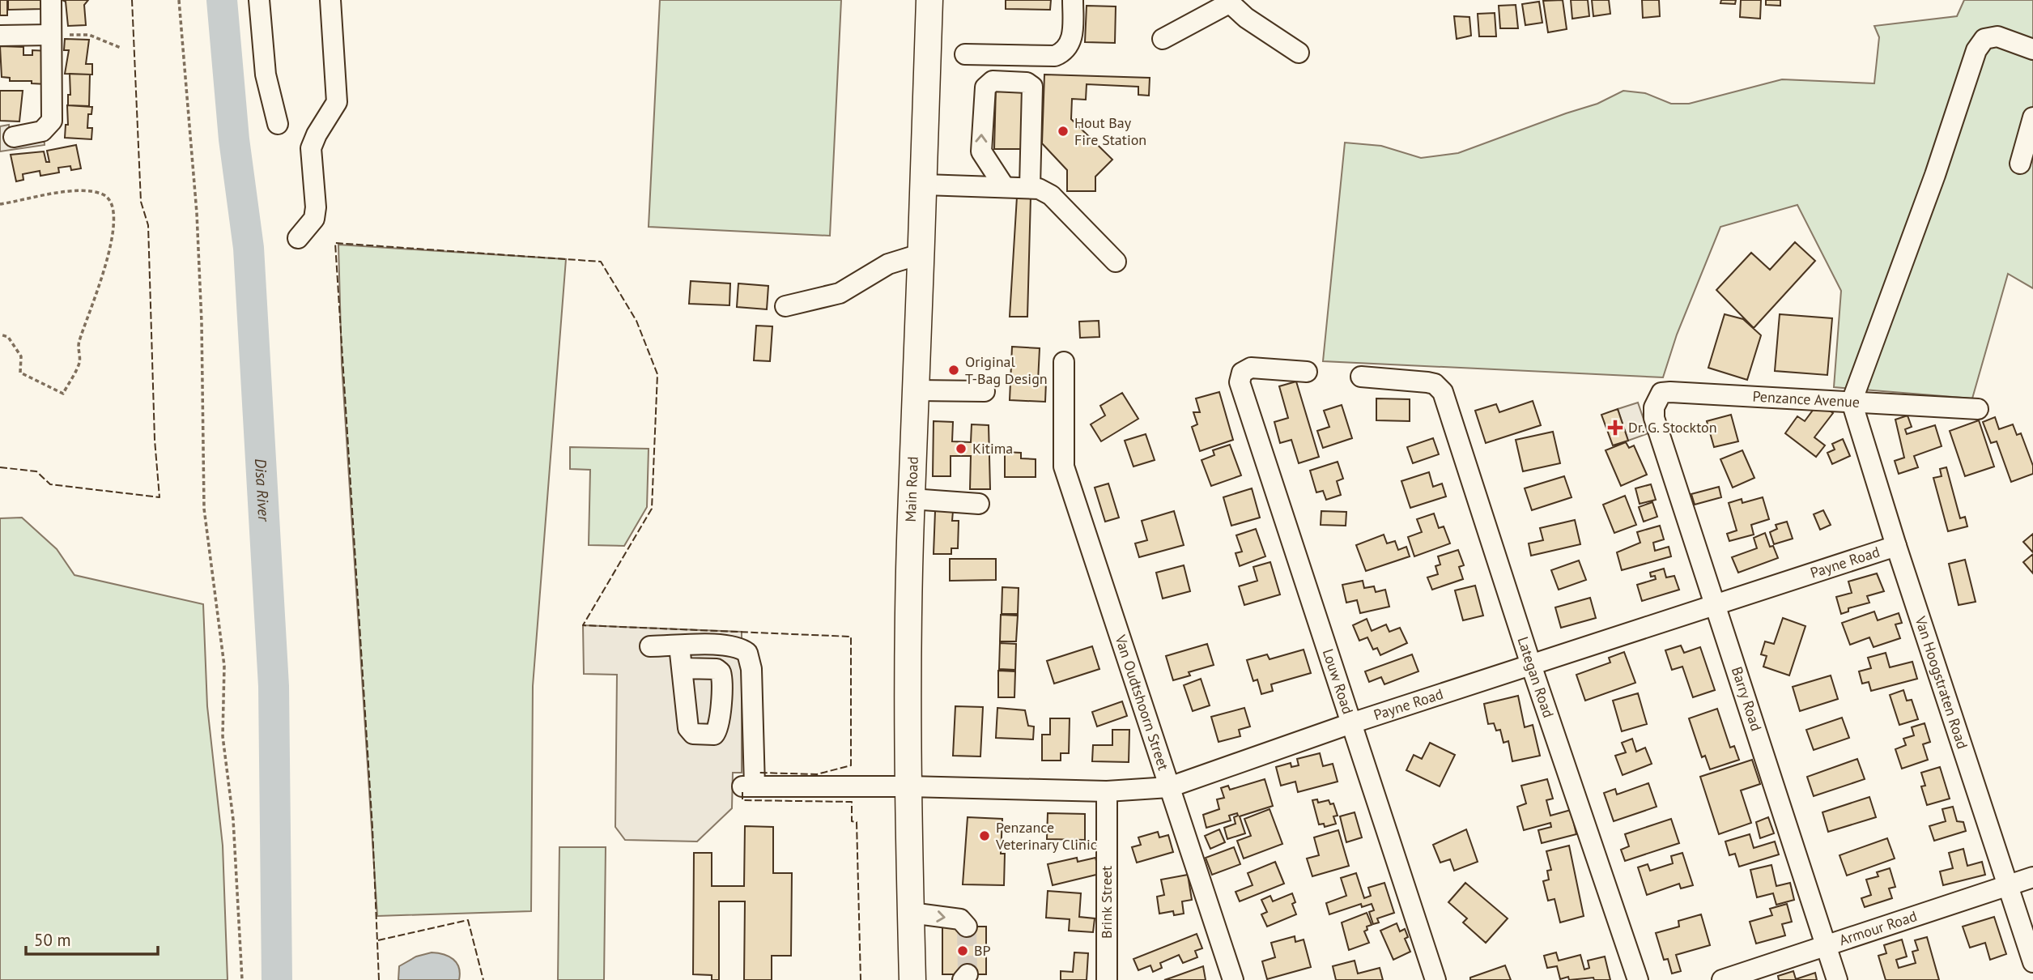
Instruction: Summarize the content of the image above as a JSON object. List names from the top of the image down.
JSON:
{
  "streets": {
    "main road": ["Main Road"],
    "street": [
      "Penzance Avenue",
      "Payne Road",
      "Lategan Road",
      "Louw Road",
      "Van Hoogstraten Road",
      "Barry Road",
      "Van Oudtshoorn Street",
      "Brink Street",
      "Armour Road"
    ]
  },
  "crossings": [
    ["Penzance Avenue", "Van Hoogstraten Road"],
    ["Penzance Avenue", "Barry Road"],
    ["Main Road", "Payne Road"],
    ["Payne Road", "Lategan Road"],
    ["Payne Road", "Louw Road"],
    ["Payne Road", "Van Hoogstraten Road"],
    ["Payne Road", "Barry Road"],
    ["Payne Road", "Van Oudtshoorn Street"],
    ["Payne Road", "Brink Street"],
    ["Van Hoogstraten Road", "Armour Road"],
    ["Barry Road", "Armour Road"]
  ],
  "water": ["Disa River"],
  "places": {
    "other": [
      "Hout Bay Fire Station",
      "Original T-Bag Design",
      "Kitima",
      "Penzance Veterinary Clinic",
      "BP"
    ],
    "health": ["Dr. G. Stockton"]
  },
  "scale_bar": "50 m"
}
